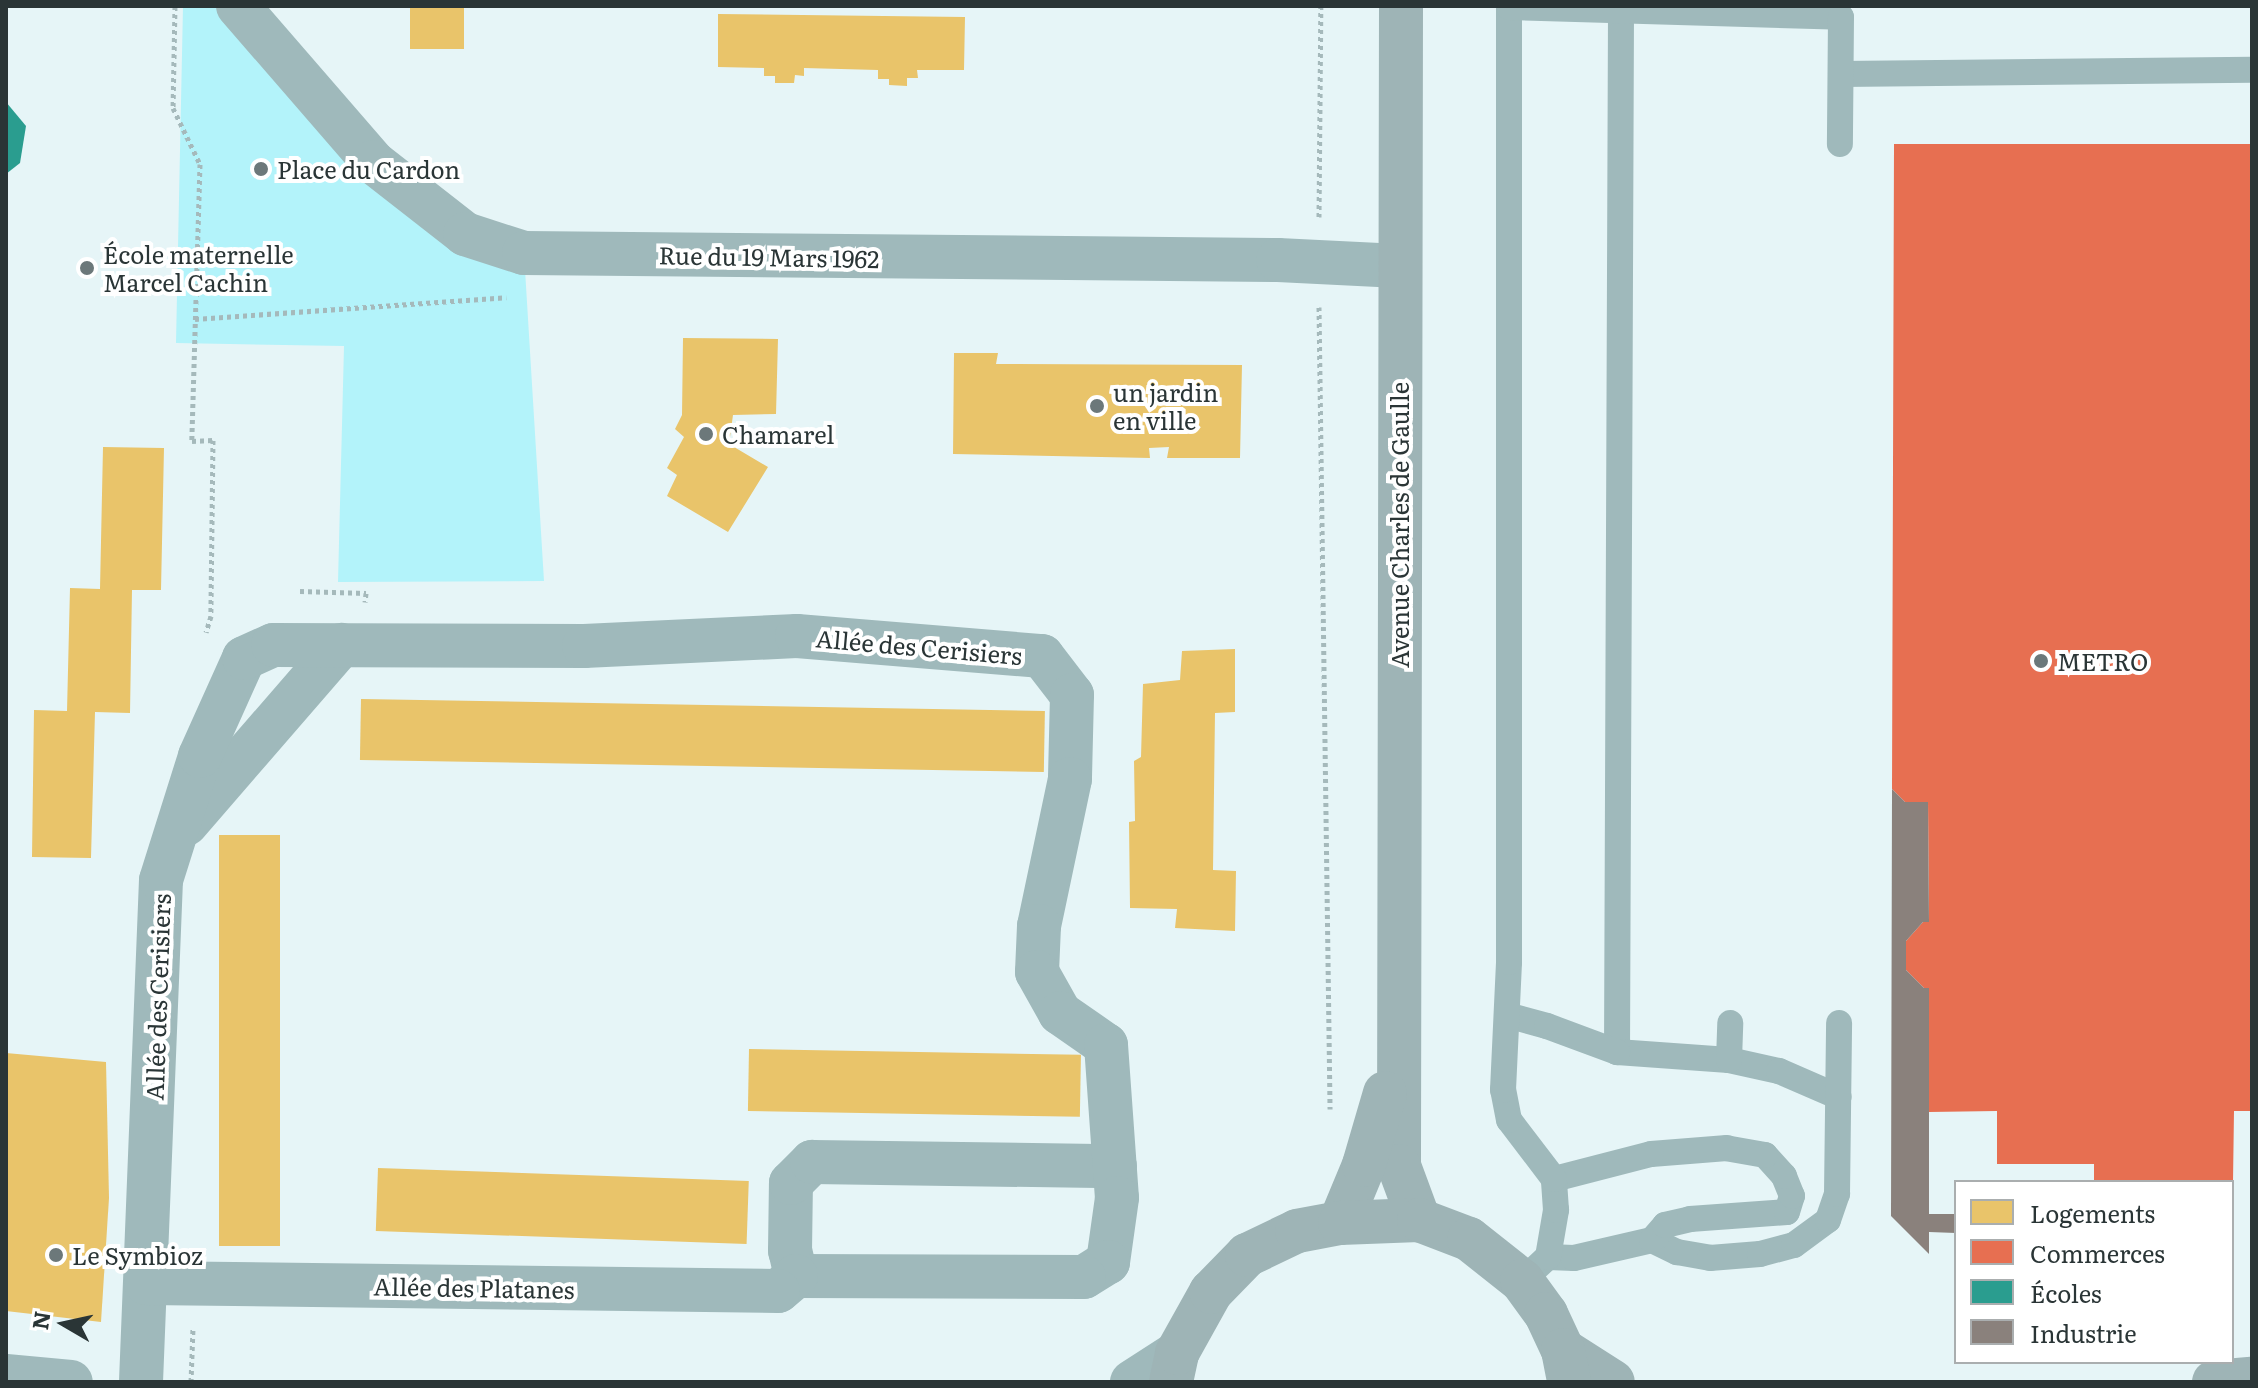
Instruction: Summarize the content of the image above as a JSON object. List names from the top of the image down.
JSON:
{
  "streets": {
    "main road": ["Avenue Charles de Gaulle"],
    "street": ["Rue du 19 Mars 1962", "Allée des Cerisiers", "Allée des Platanes"]
  },
  "crossings": [
    ["Rue du 19 Mars 1962", "Avenue Charles de Gaulle"],
    ["Allée des Cerisiers", "Allée des Platanes"]
  ],
  "places": [
    "Place du Cardon",
    "École maternelle Marcel Cachin",
    "un jardin en ville",
    "Chamarel",
    "METRO",
    "Le Symbioz"
  ],
  "legend": [
    "Logements",
    "Commerces",
    "Écoles",
    "Industrie"
  ],
  "north": "left"
}
